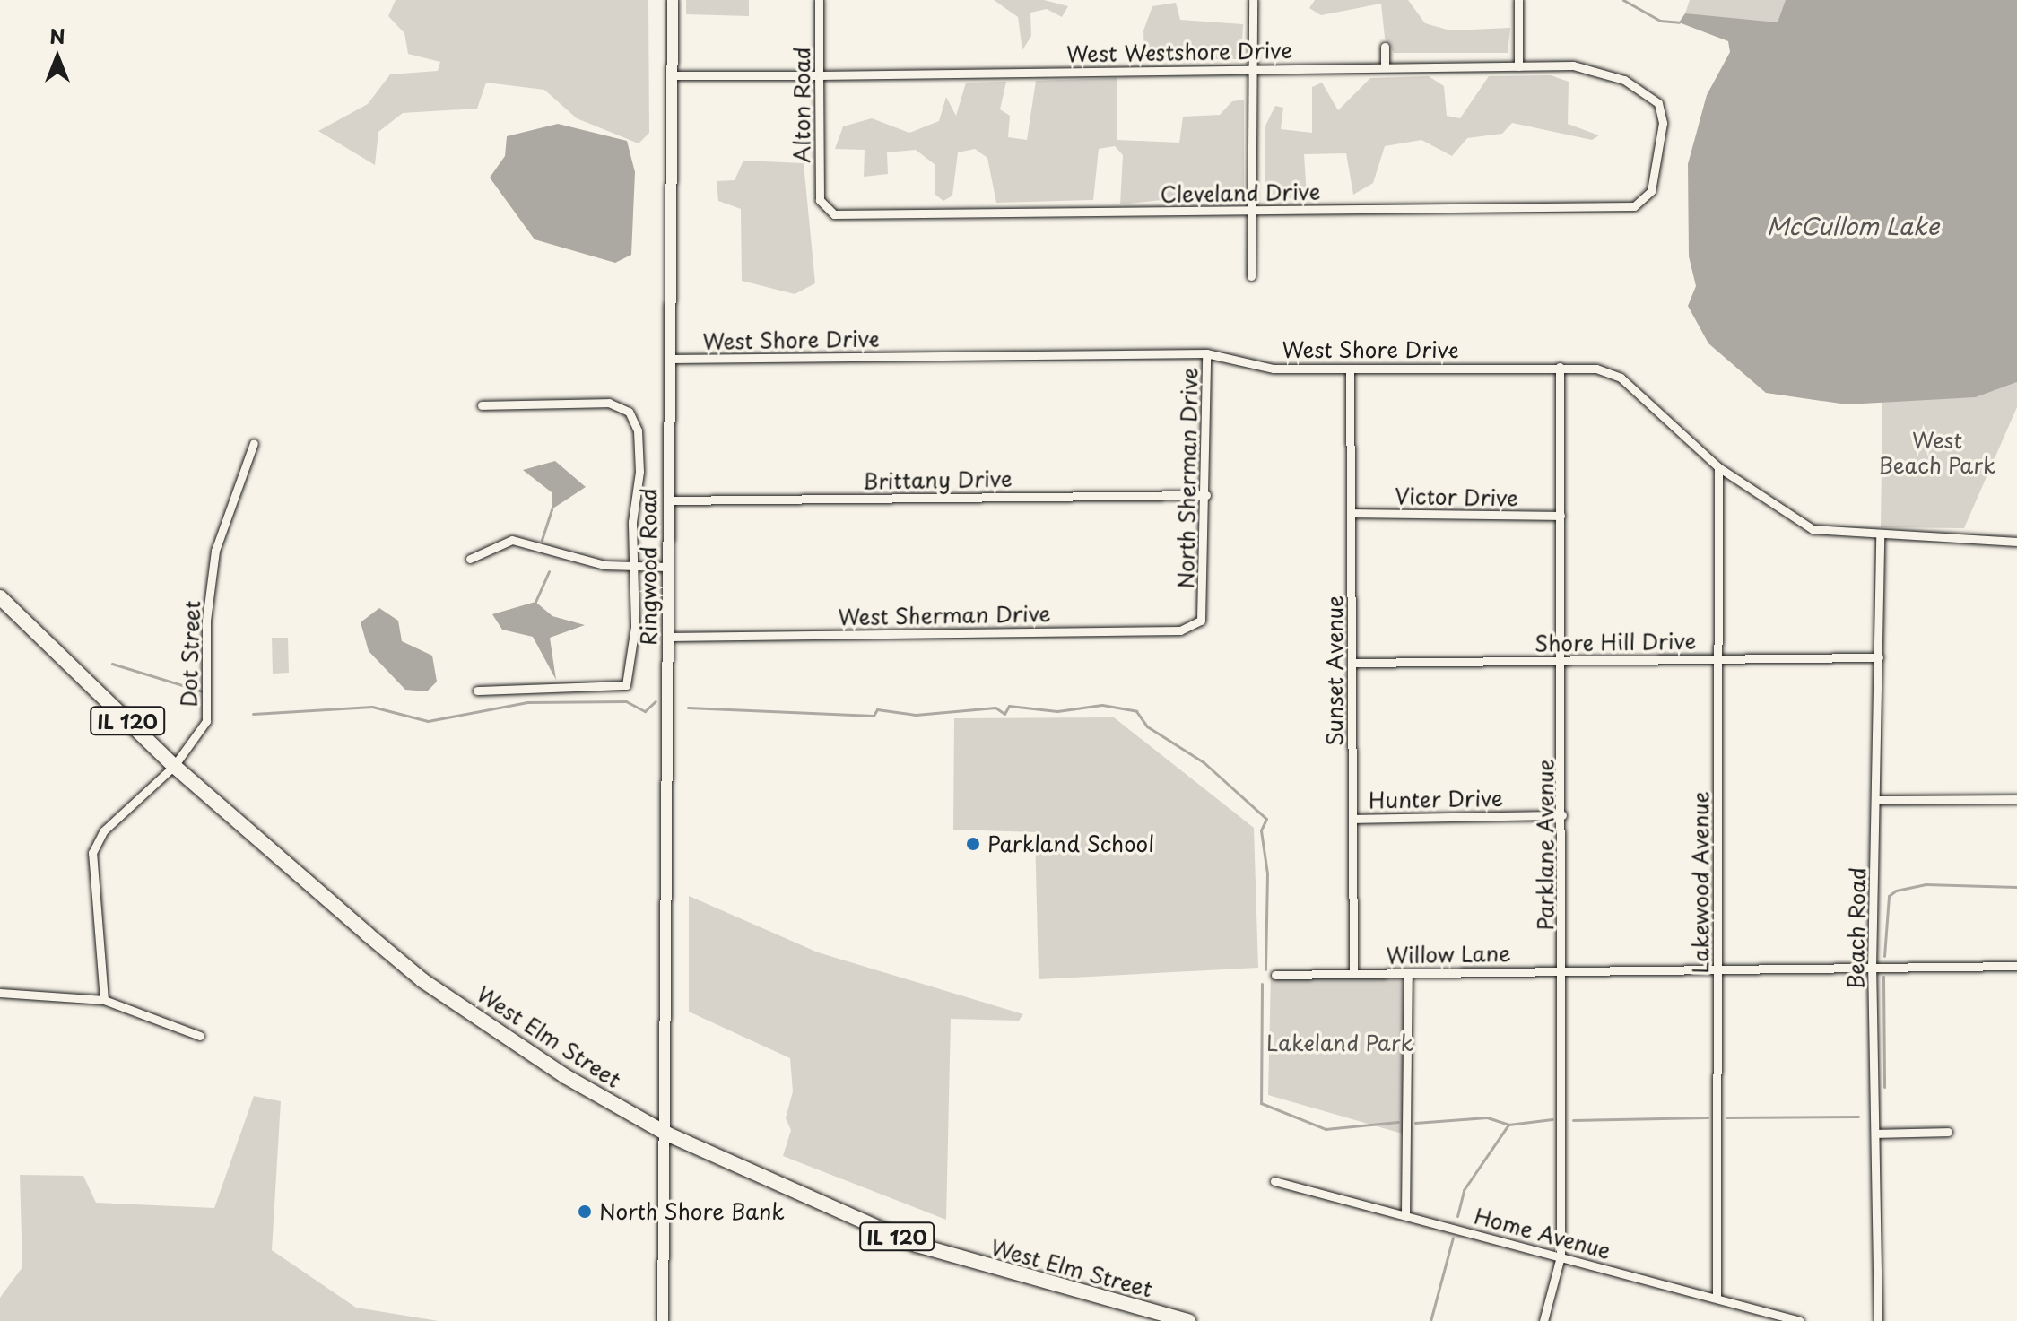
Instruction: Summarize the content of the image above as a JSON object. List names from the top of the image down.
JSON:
{
  "streets": {
    "main road": ["IL 120", "West Elm Street"],
    "street": [
      "West Westshore Drive",
      "Alton Road",
      "Cleveland Drive",
      "West Shore Drive",
      "North Sherman Drive",
      "Brittany Drive",
      "Victor Drive",
      "Ringwood Road",
      "West Sherman Drive",
      "Shore Hill Drive",
      "Dot Street",
      "Sunset Avenue",
      "Hunter Drive",
      "Parklane Avenue",
      "Lakewood Avenue",
      "Beach Road",
      "Willow Lane",
      "Home Avenue"
    ]
  },
  "crossings": [
    ["West Westshore Drive", "Alton Road"],
    ["West Westshore Drive", "Cleveland Drive"],
    ["West Westshore Drive", "Ringwood Road"],
    ["Alton Road", "Cleveland Drive"],
    ["West Shore Drive", "North Sherman Drive"],
    ["West Shore Drive", "Ringwood Road"],
    ["West Shore Drive", "Sunset Avenue"],
    ["West Shore Drive", "Parklane Avenue"],
    ["West Shore Drive", "Lakewood Avenue"],
    ["West Shore Drive", "Beach Road"],
    ["North Sherman Drive", "Brittany Drive"],
    ["North Sherman Drive", "West Sherman Drive"],
    ["Brittany Drive", "Ringwood Road"],
    ["Victor Drive", "Sunset Avenue"],
    ["Victor Drive", "Parklane Avenue"],
    ["Ringwood Road", "West Sherman Drive"],
    ["Ringwood Road", "West Elm Street"],
    ["Shore Hill Drive", "Sunset Avenue"],
    ["Shore Hill Drive", "Parklane Avenue"],
    ["Shore Hill Drive", "Lakewood Avenue"],
    ["Shore Hill Drive", "Beach Road"],
    ["Dot Street", "West Elm Street"],
    ["Sunset Avenue", "Hunter Drive"],
    ["Sunset Avenue", "Willow Lane"],
    ["Hunter Drive", "Parklane Avenue"],
    ["Parklane Avenue", "Willow Lane"],
    ["Parklane Avenue", "Home Avenue"],
    ["Lakewood Avenue", "Willow Lane"],
    ["Lakewood Avenue", "Home Avenue"],
    ["Beach Road", "Willow Lane"]
  ],
  "water": ["McCullom Lake"],
  "parks": ["West Beach Park", "Lakeland Park"],
  "places": ["Parkland School", "North Shore Bank"],
  "north": "top"
}
